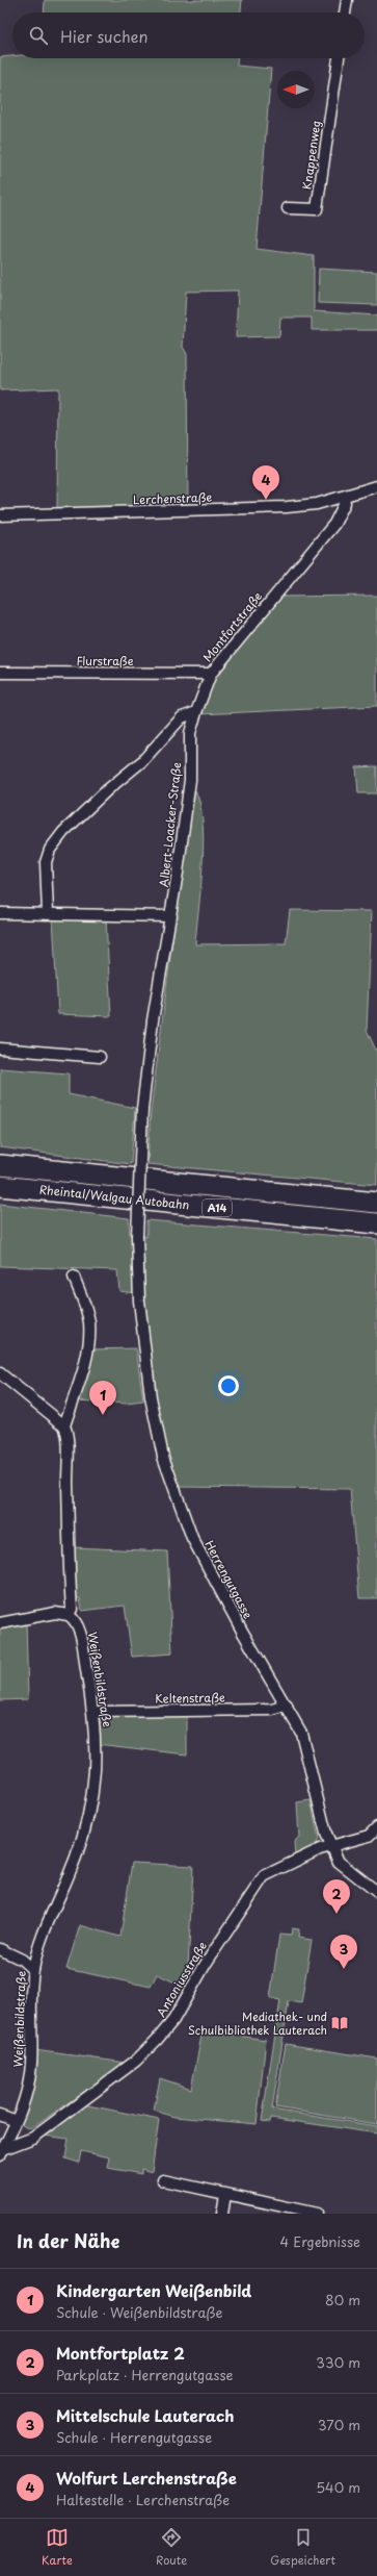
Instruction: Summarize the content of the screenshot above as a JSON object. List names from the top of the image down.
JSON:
{
  "streets": {
    "highway": ["Rheintal/Walgau Autobahn", "A14"],
    "street": [
      "Knappenweg",
      "Lerchenstraße",
      "Montfortstraße",
      "Flurstraße",
      "Albert-Loacker-Straße",
      "Herrengutgasse",
      "Weißenbildstraße",
      "Keltenstraße",
      "Antoniusstraße"
    ]
  },
  "crossings": [
    ["Lerchenstraße", "Montfortstraße"],
    ["Montfortstraße", "Flurstraße"],
    ["Montfortstraße", "Albert-Loacker-Straße"],
    ["Albert-Loacker-Straße", "Herrengutgasse"],
    ["Herrengutgasse", "Keltenstraße"],
    ["Herrengutgasse", "Antoniusstraße"],
    ["Weißenbildstraße", "Keltenstraße"],
    ["Weißenbildstraße", "Antoniusstraße"]
  ],
  "places": {
    "library": ["Mediathek- und Schulbibliothek Lauterach"]
  },
  "north": "left",
  "page": {
    "search": "Hier suchen",
    "pins": [
      "4",
      "1",
      "2",
      "3"
    ],
    "heading": ["In der Nähe", "4 Ergebnisse"],
    "list": [
      {
        "mark": "1",
        "name": "Kindergarten Weißenbild",
        "note": "Schule · Weißenbildstraße",
        "value": "80 m"
      },
      {
        "mark": "2",
        "name": "Montfortplatz 2",
        "note": "Parkplatz · Herrengutgasse",
        "value": "330 m"
      },
      {
        "mark": "3",
        "name": "Mittelschule Lauterach",
        "note": "Schule · Herrengutgasse",
        "value": "370 m"
      },
      {
        "mark": "4",
        "name": "Wolfurt Lerchenstraße",
        "note": "Haltestelle · Lerchenstraße",
        "value": "540 m"
      }
    ],
    "nav": ["Karte", "Route", "Gespeichert"]
  }
}
